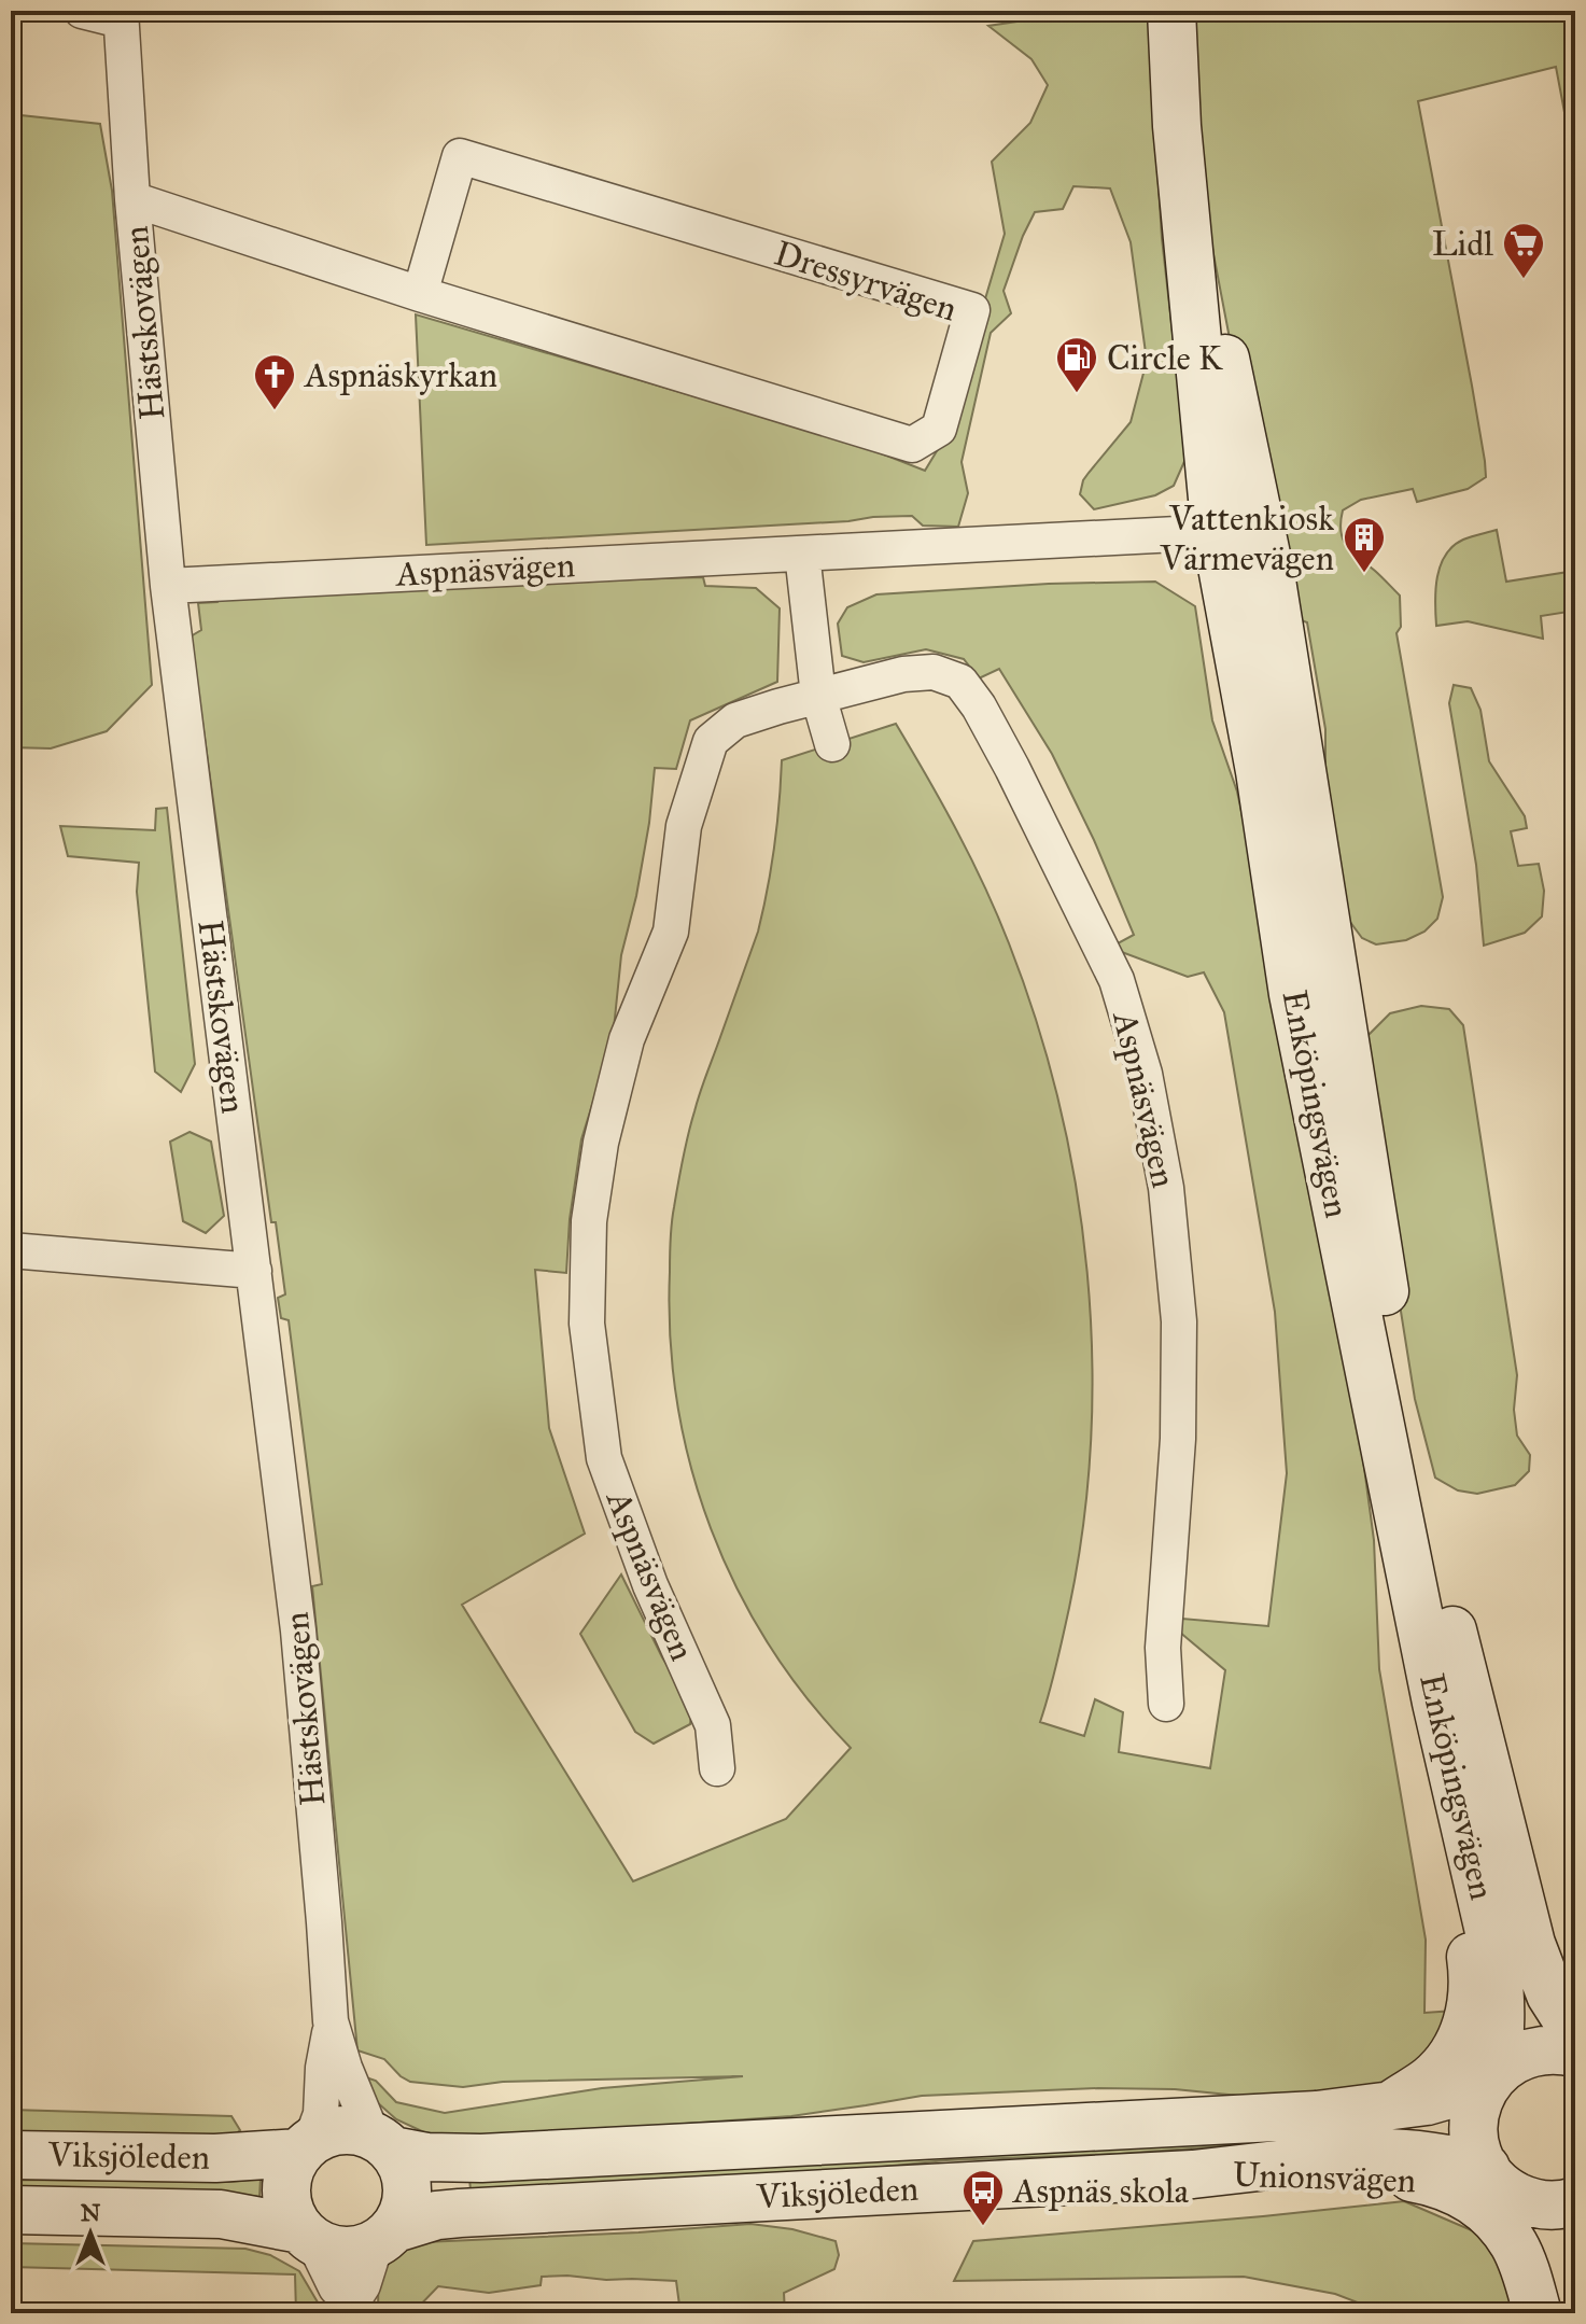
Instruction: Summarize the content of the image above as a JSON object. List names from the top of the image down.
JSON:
{
  "streets": {
    "street": [
      "Dressyrvägen",
      "Hästskovägen",
      "Aspnäsvägen",
      "Enköpingsvägen",
      "Viksjöleden",
      "Unionsvägen"
    ]
  },
  "crossings": [
    ["Dressyrvägen", "Hästskovägen"],
    ["Hästskovägen", "Aspnäsvägen"],
    ["Hästskovägen", "Viksjöleden"],
    ["Aspnäsvägen", "Enköpingsvägen"],
    ["Enköpingsvägen", "Viksjöleden"],
    ["Viksjöleden", "Unionsvägen"]
  ],
  "places": {
    "supermarket": ["Lidl"],
    "fuel station": ["Circle K"],
    "church": ["Aspnäskyrkan"],
    "building": ["Vattenkiosk Värmevägen"],
    "bus stop": ["Aspnäs skola"]
  },
  "north": "top"
}
